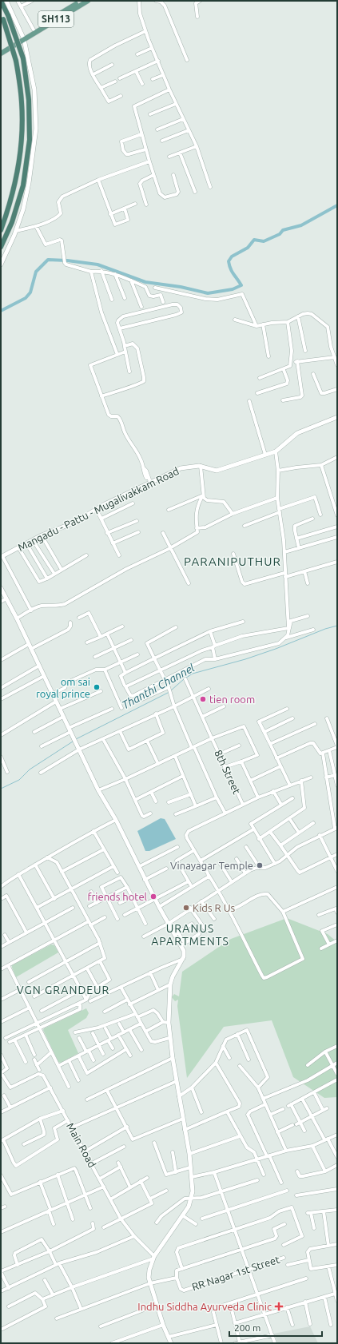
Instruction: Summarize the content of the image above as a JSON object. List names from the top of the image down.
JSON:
{
  "streets": {
    "main road": ["SH113"],
    "street": [
      "Mangadu - Pattu - Mugalivakkam Road",
      "8th Street",
      "Main Road",
      "RR Nagar 1st Street"
    ]
  },
  "districts": ["PARANIPUTHUR", "URANUS APARTMENTS", "VGN GRANDEUR"],
  "water": ["Thanthi Channel"],
  "places": {
    "other": [
      "om sai royal prince",
      "tien room",
      "Vinayagar Temple",
      "friends hotel",
      "Kids R Us"
    ],
    "health": ["Indhu Siddha Ayurveda Clinic"]
  },
  "scale_bar": "200 m"
}
